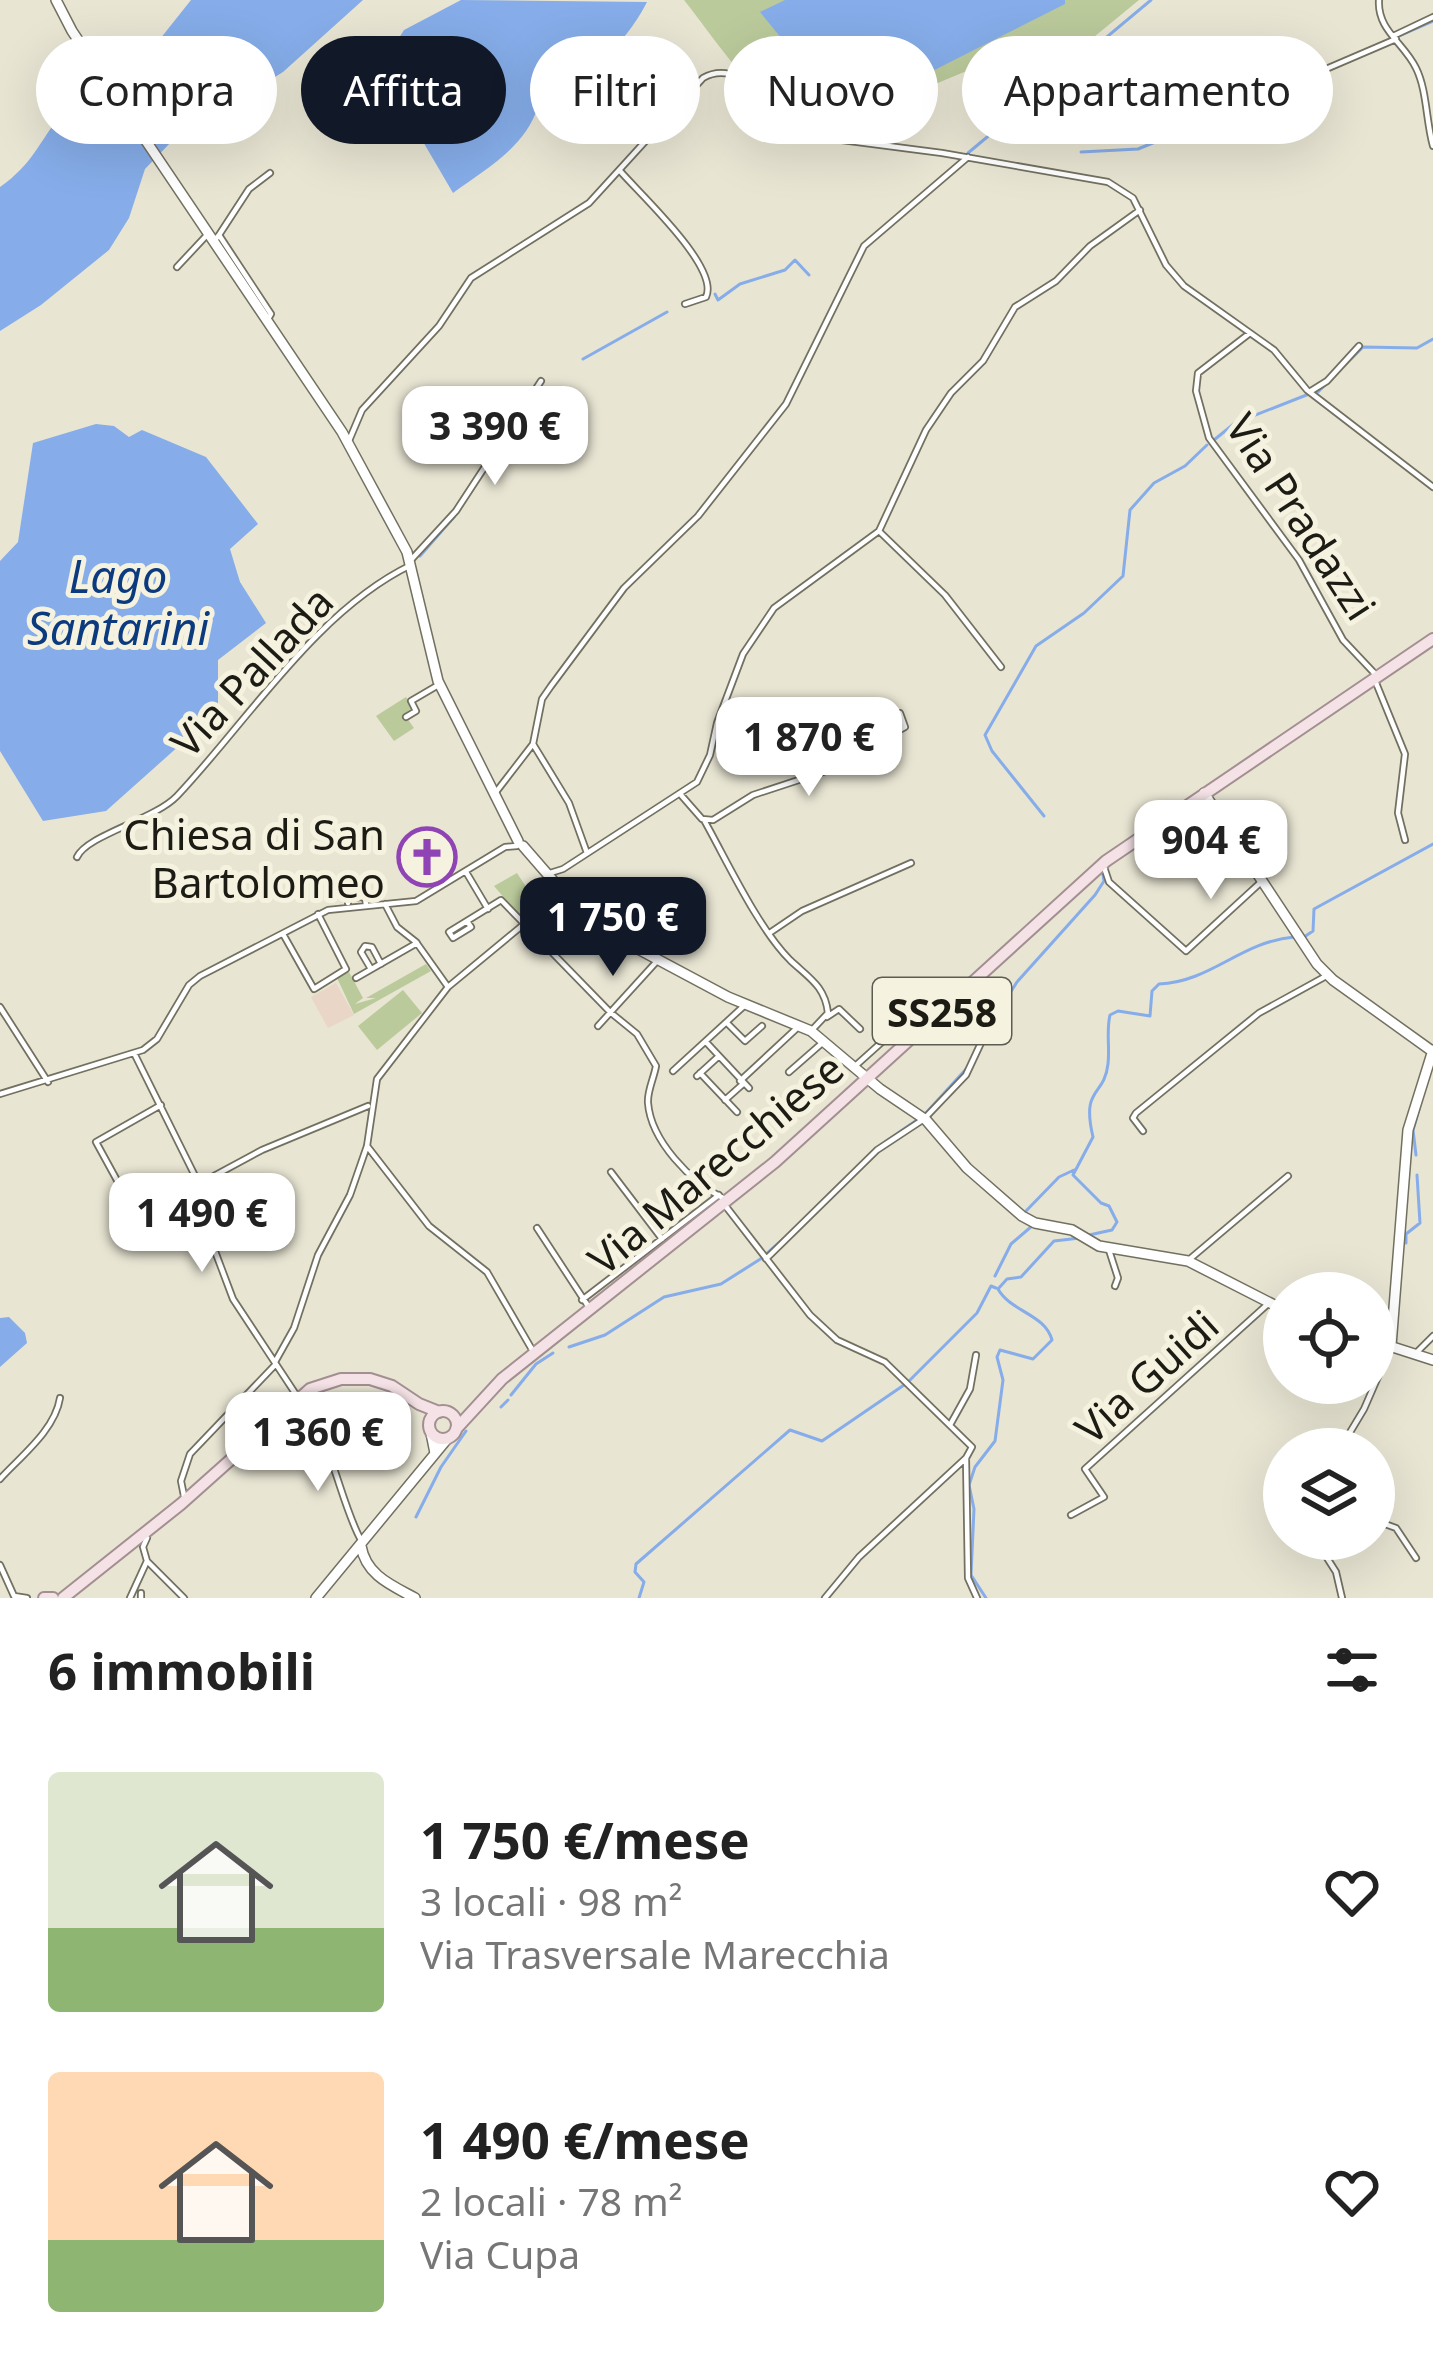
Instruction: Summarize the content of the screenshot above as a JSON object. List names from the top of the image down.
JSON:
{
  "streets": {
    "main road": ["SS258", "Via Marecchiese"],
    "street": ["Via Pradazzi", "Via Pallada", "Via Guidi"]
  },
  "crossings": [
    ["Via Pradazzi", "Via Marecchiese"]
  ],
  "water": ["Lago Santarini"],
  "places": {
    "church": ["Chiesa di San Bartolomeo"]
  },
  "page": {
    "chip": [
      "Compra",
      "Affitta",
      "Filtri",
      "Nuovo",
      "Appartamento"
    ],
    "price": [
      "3 390 €",
      "1 870 €",
      "904 €",
      "1 750 €",
      "1 490 €",
      "1 360 €"
    ],
    "heading": "6 immobili",
    "list": [
      {
        "name": "1 750 €/mese",
        "note": "3 locali · 98 m² · Via Trasversale Marecchia"
      },
      {
        "name": "1 490 €/mese",
        "note": "2 locali · 78 m² · Via Cupa"
      }
    ]
  }
}
